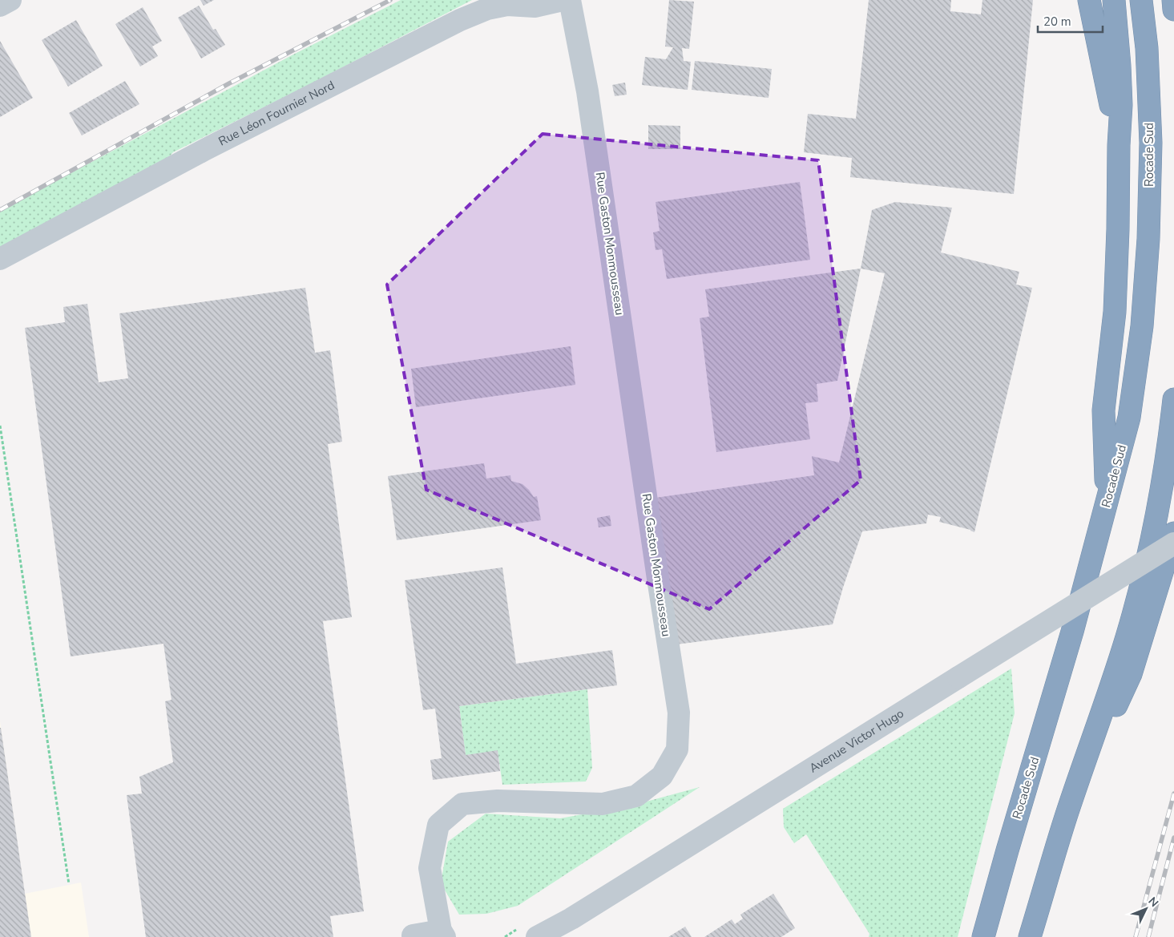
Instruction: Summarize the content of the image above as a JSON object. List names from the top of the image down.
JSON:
{
  "streets": {
    "highway": ["Rocade Sud"],
    "street": ["Rue Léon Fournier Nord", "Rue Gaston Monmousseau", "Avenue Victor Hugo"]
  },
  "scale_bar": "20 m",
  "north": "top right"
}
